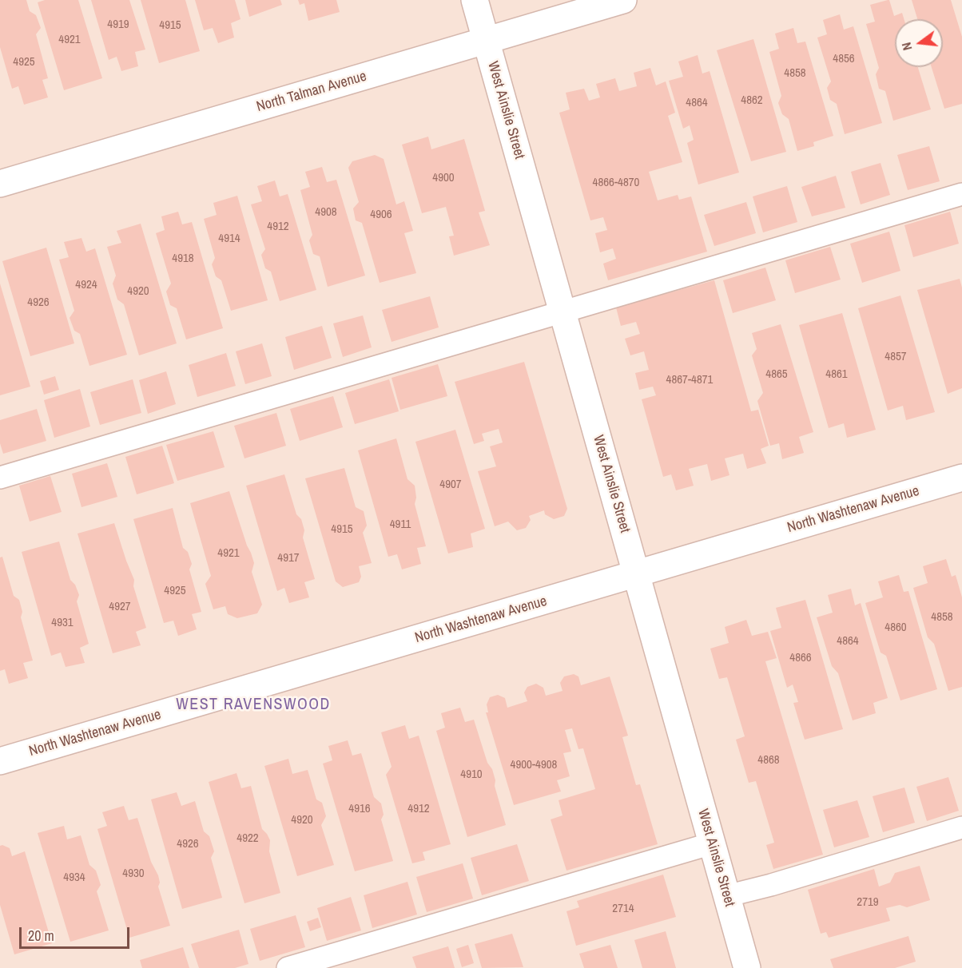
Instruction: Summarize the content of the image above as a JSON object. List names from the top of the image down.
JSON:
{
  "streets": {
    "street": ["North Talman Avenue", "West Ainslie Street", "North Washtenaw Avenue"]
  },
  "crossings": [
    ["North Talman Avenue", "West Ainslie Street"],
    ["West Ainslie Street", "North Washtenaw Avenue"]
  ],
  "districts": ["WEST RAVENSWOOD"],
  "house_numbers": [
    "4919",
    "4915",
    "4921",
    "4856",
    "4925",
    "4858",
    "4862",
    "4864",
    "4900",
    "4866-4870",
    "4908",
    "4906",
    "4912",
    "4914",
    "4918",
    "4924",
    "4920",
    "4926",
    "4857",
    "4865",
    "4861",
    "4867-4871",
    "4907",
    "4911",
    "4915",
    "4921",
    "4917",
    "4925",
    "4927",
    "4858",
    "4931",
    "4860",
    "4864",
    "4866",
    "4868",
    "4900-4908",
    "4910",
    "4916",
    "4912",
    "4920",
    "4922",
    "4926",
    "4930",
    "4934",
    "2719",
    "2714"
  ],
  "scale_bar": "20 m",
  "north": "left"
}
